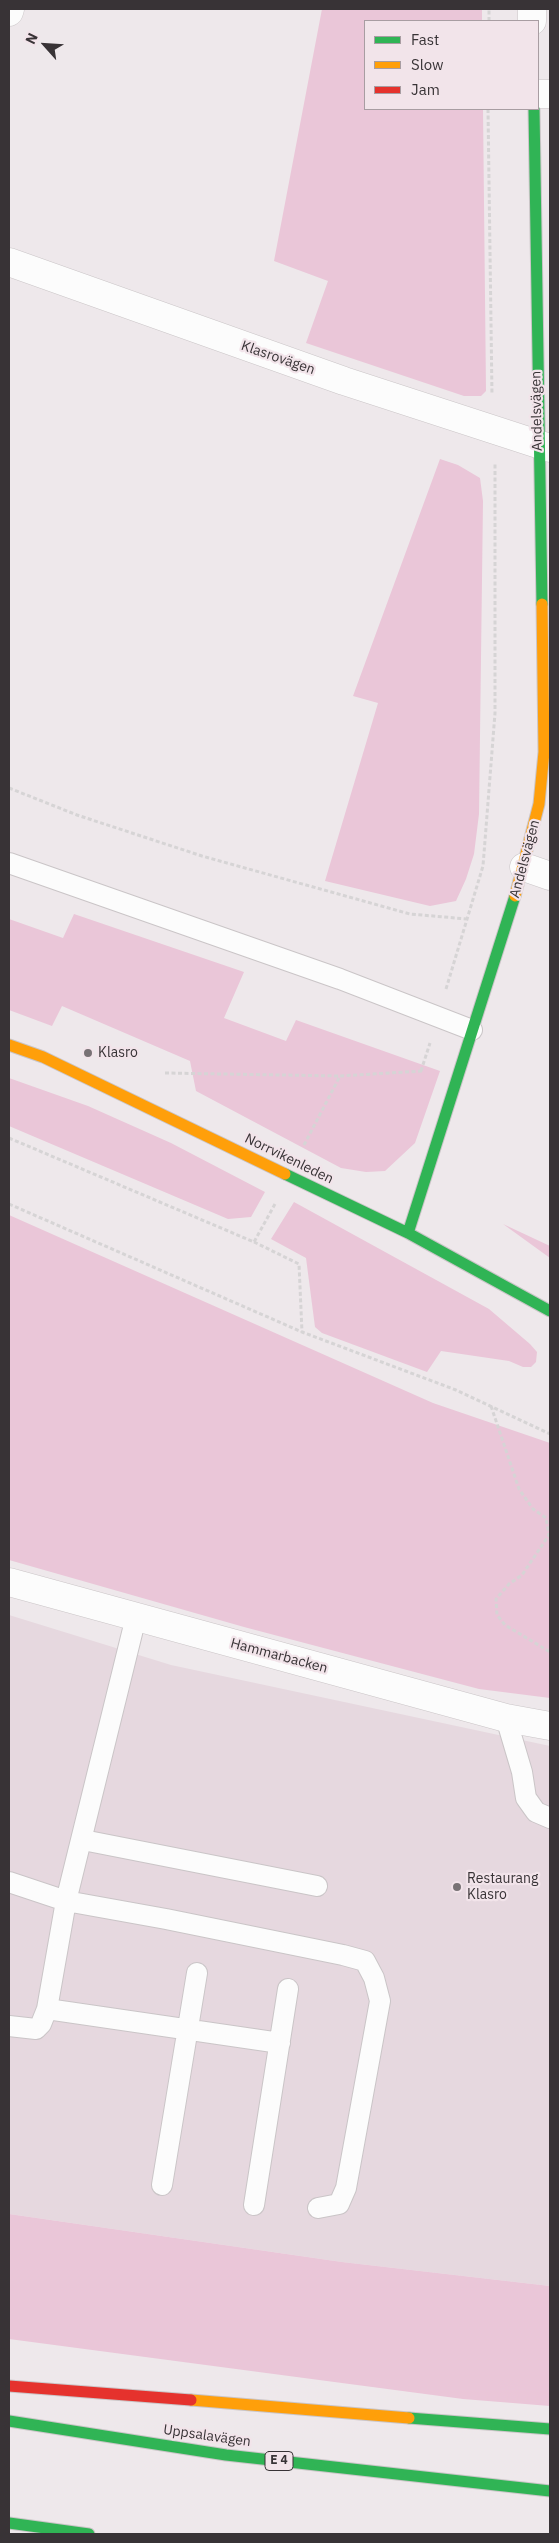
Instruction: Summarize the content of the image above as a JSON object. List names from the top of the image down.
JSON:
{
  "streets": {
    "main road": [
      "Andelsvägen",
      "Norrvikenleden",
      "Uppsalavägen",
      "E 4"
    ],
    "street": ["Klasrovägen", "Hammarbacken"]
  },
  "crossings": [
    ["Klasrovägen", "Andelsvägen"],
    ["Andelsvägen", "Norrvikenleden"]
  ],
  "places": ["Klasro", "Restaurang Klasro"],
  "legend": ["Fast", "Slow", "Jam"],
  "north": "top left"
}
